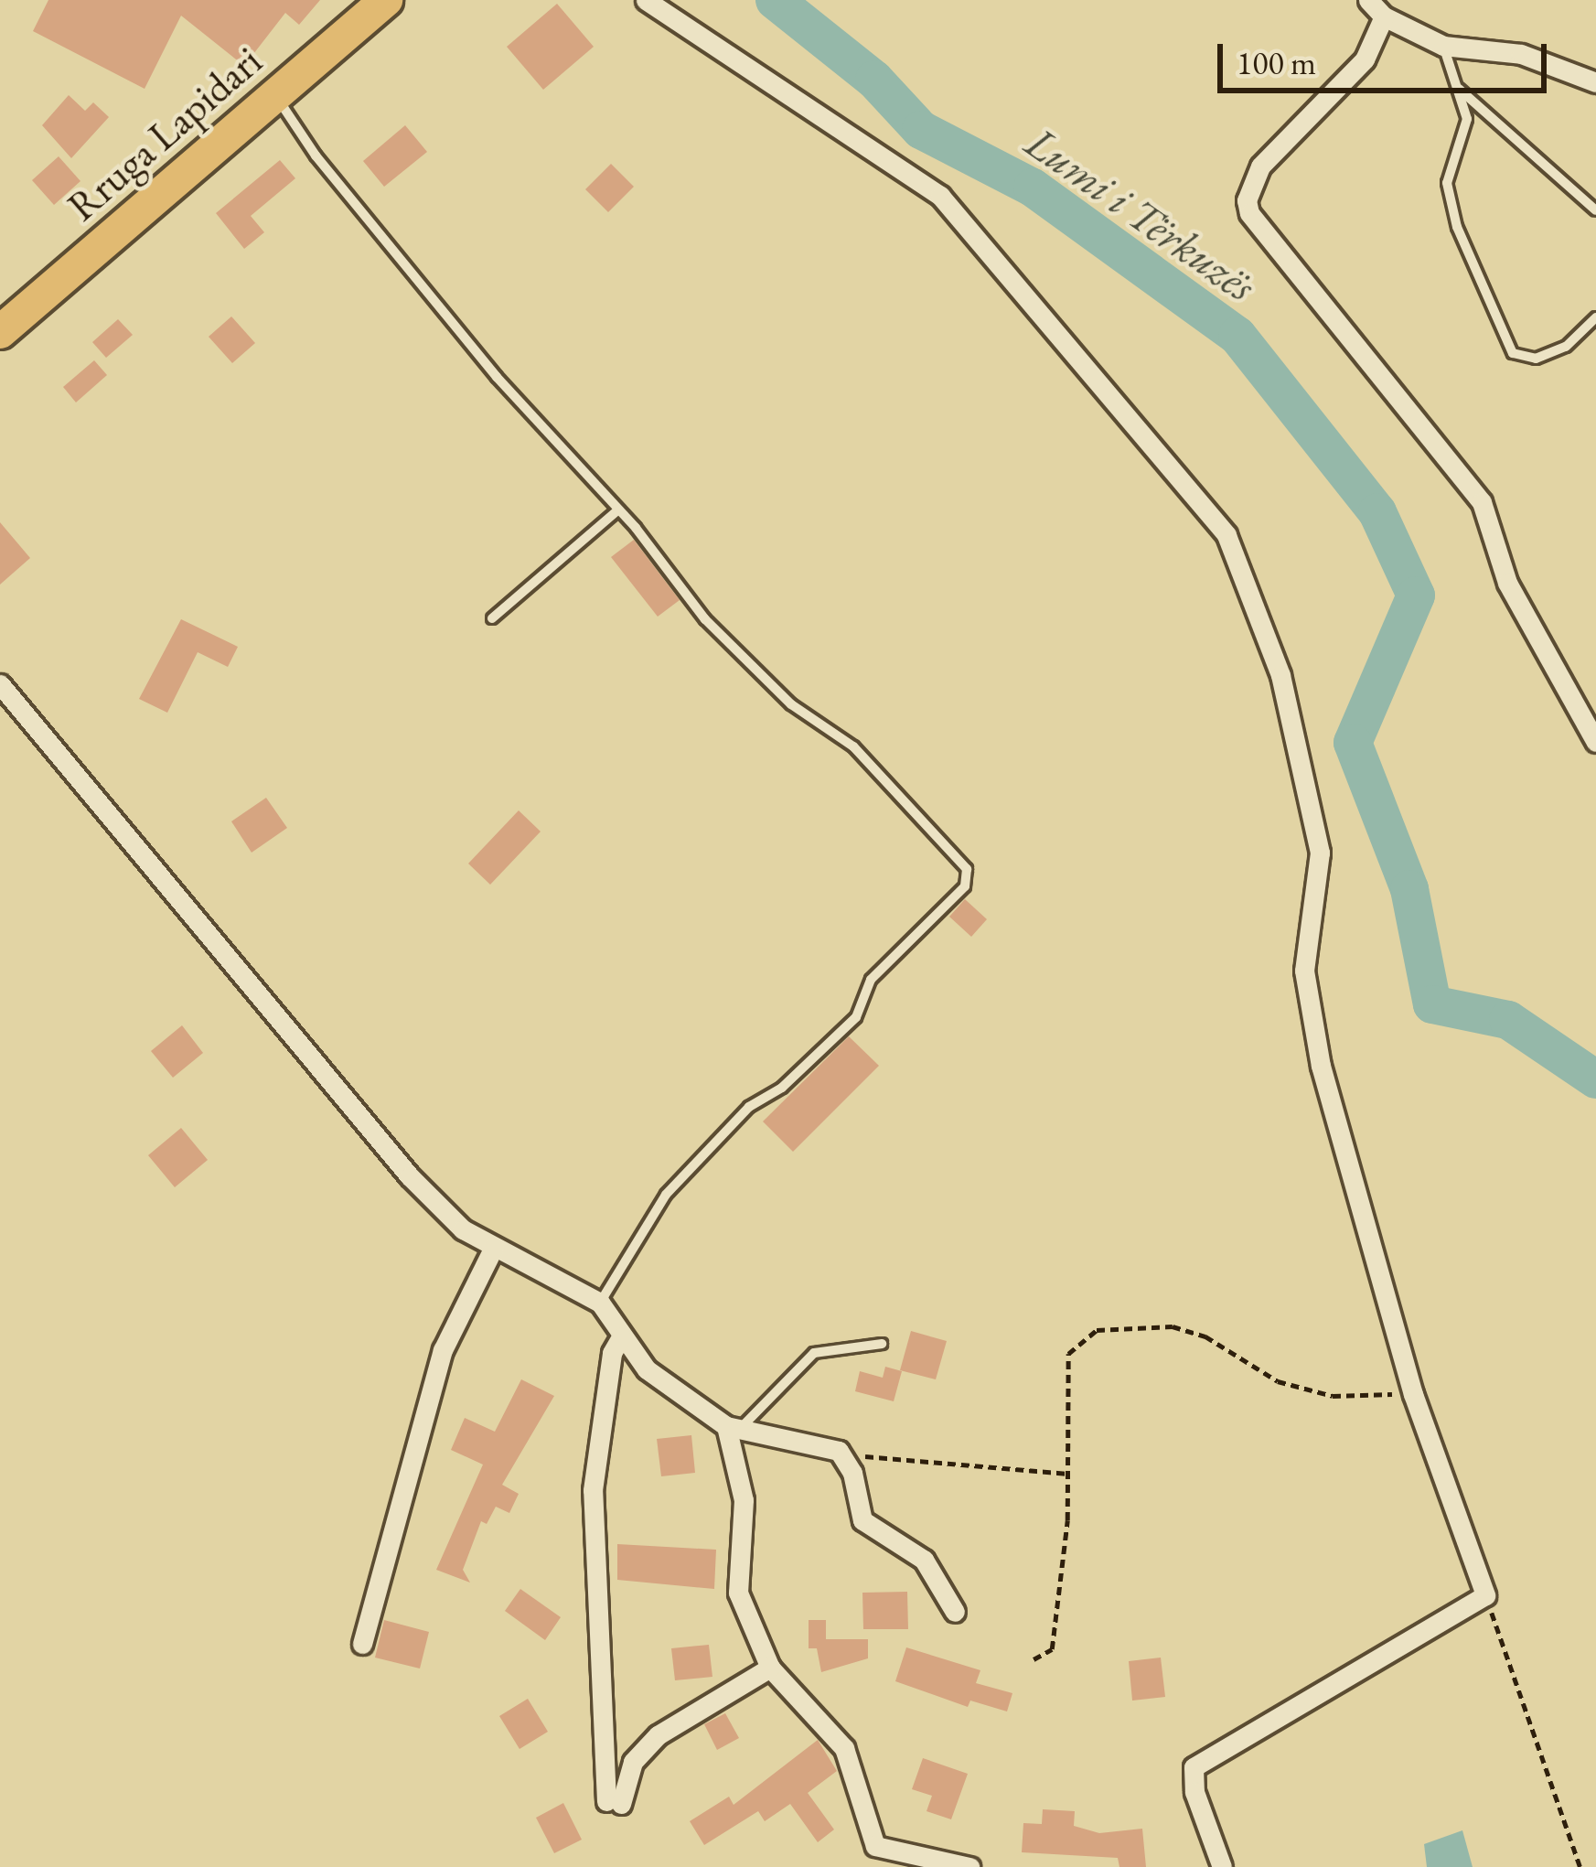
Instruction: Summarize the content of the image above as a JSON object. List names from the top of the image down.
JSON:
{
  "streets": {
    "main road": ["Rruga Lapidari"]
  },
  "water": ["Lumi i Tërkuzës"],
  "scale_bar": "100 m"
}
